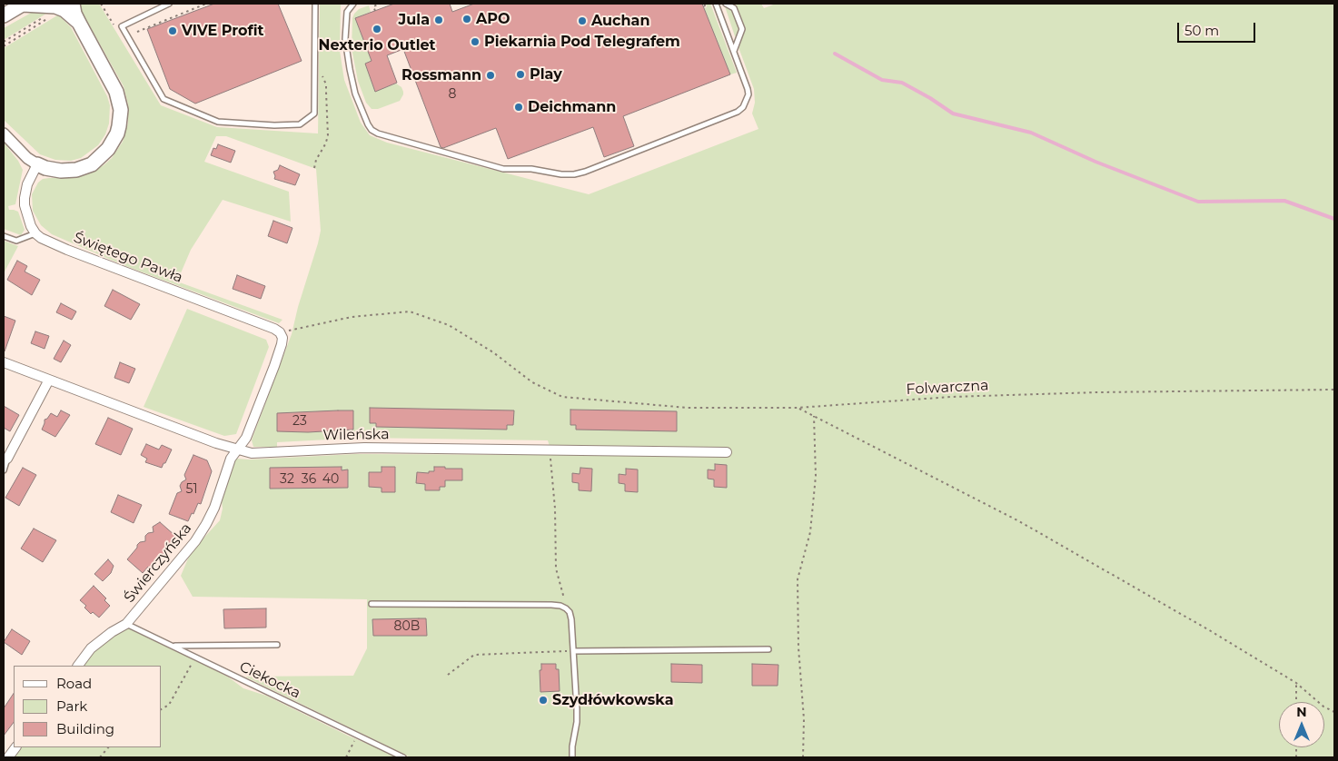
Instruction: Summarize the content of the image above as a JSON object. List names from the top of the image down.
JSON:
{
  "streets": {
    "street": ["Świętego Pawła", "Wileńska", "Świerczyńska"],
    "lane": ["Ciekocka"],
    "path": ["Folwarczna"]
  },
  "crossings": [
    ["Świętego Pawła", "Folwarczna"],
    ["Świętego Pawła", "Świerczyńska"],
    ["Folwarczna", "Świerczyńska"],
    ["Wileńska", "Świerczyńska"],
    ["Świerczyńska", "Ciekocka"]
  ],
  "places": [
    "APO",
    "Jula",
    "Auchan",
    "Nexterio Outlet",
    "VIVE Profit",
    "Piekarnia Pod Telegrafem",
    "Play",
    "Rossmann",
    "Deichmann",
    "Szydłówkowska"
  ],
  "house_numbers": [
    "8",
    "23",
    "32",
    "36",
    "40",
    "51",
    "80B"
  ],
  "legend": ["Road", "Park", "Building"],
  "scale_bar": "50 m",
  "north": "top"
}
